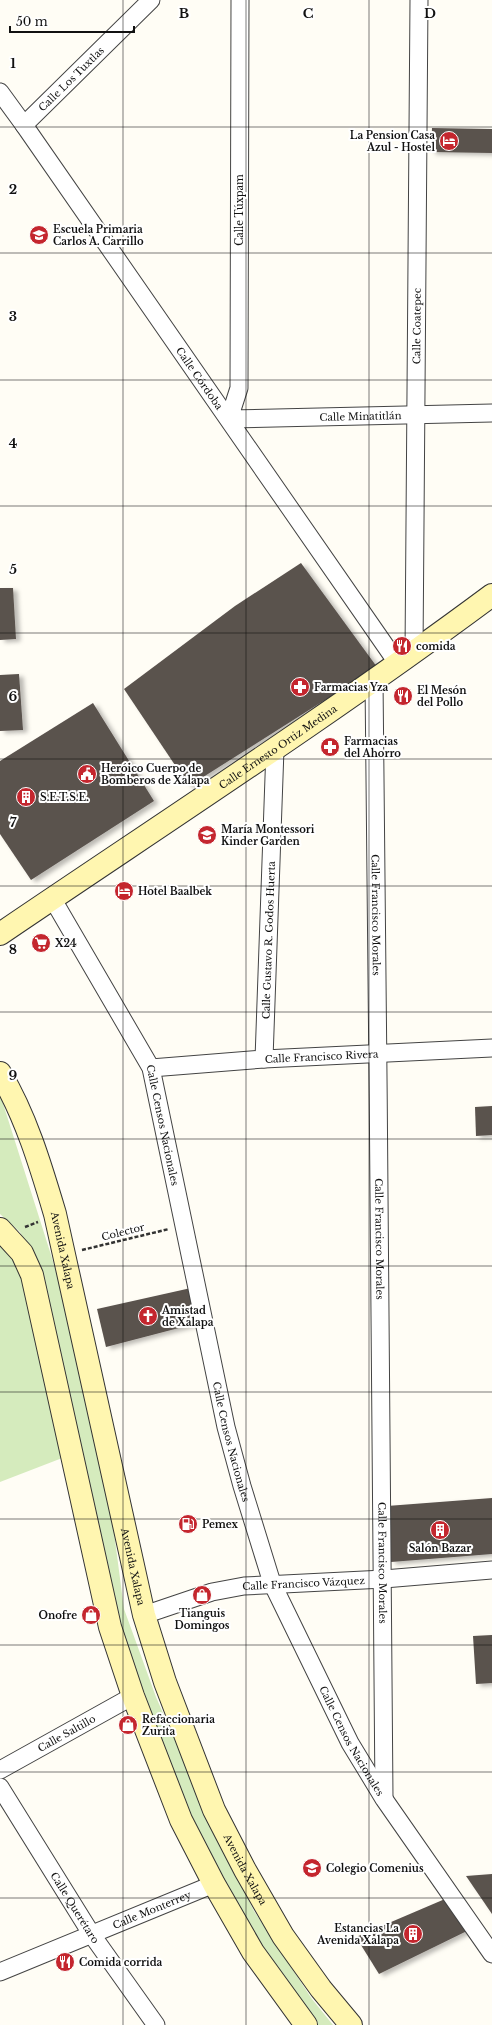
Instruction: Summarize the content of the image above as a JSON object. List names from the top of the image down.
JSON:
{
  "streets": {
    "main road": ["Calle Ernesto Ortiz Medina", "Avenida Xalapa"],
    "street": [
      "Calle Los Tuxtlas",
      "Calle Túxpam",
      "Calle Coatepec",
      "Calle Córdoba",
      "Calle Minatitlán",
      "Calle Francisco Morales",
      "Calle Gustavo R. Godos Huerta",
      "Calle Francisco Rivera",
      "Calle Censos Nacionales",
      "Calle Francisco Vázquez",
      "Calle Saltillo",
      "Calle Querétaro",
      "Calle Monterrey"
    ],
    "path": ["Colector"]
  },
  "crossings": [
    ["Calle Los Tuxtlas", "Calle Córdoba"],
    ["Calle Túxpam", "Calle Córdoba"],
    ["Calle Túxpam", "Calle Minatitlán"],
    ["Calle Coatepec", "Calle Córdoba"],
    ["Calle Coatepec", "Calle Minatitlán"],
    ["Calle Coatepec", "Calle Ernesto Ortiz Medina"],
    ["Calle Córdoba", "Calle Minatitlán"],
    ["Calle Córdoba", "Calle Ernesto Ortiz Medina"],
    ["Calle Ernesto Ortiz Medina", "Calle Francisco Morales"],
    ["Calle Ernesto Ortiz Medina", "Calle Gustavo R. Godos Huerta"],
    ["Calle Ernesto Ortiz Medina", "Calle Censos Nacionales"],
    ["Calle Francisco Morales", "Calle Francisco Rivera"],
    ["Calle Francisco Morales", "Calle Censos Nacionales"],
    ["Calle Francisco Morales", "Calle Francisco Vázquez"],
    ["Calle Gustavo R. Godos Huerta", "Calle Francisco Rivera"],
    ["Calle Francisco Rivera", "Calle Censos Nacionales"],
    ["Calle Censos Nacionales", "Colector"],
    ["Calle Censos Nacionales", "Calle Francisco Vázquez"],
    ["Colector", "Avenida Xalapa"],
    ["Avenida Xalapa", "Calle Francisco Vázquez"],
    ["Calle Querétaro", "Calle Monterrey"]
  ],
  "places": {
    "hotel": ["La Pension Casa Azul - Hostel", "Hotel Baalbek"],
    "school or university": ["Escuela Primaria Carlos A. Carrillo", "María Montessori Kinder Garden", "Colegio Comenius"],
    "restaurant": ["comida", "El Mesón del Pollo", "Comida corrida"],
    "pharmacy": ["Farmacias Yza", "Farmacias del Ahorro"],
    "public building": ["Heróico Cuerpo de Bomberos de Xalapa"],
    "building": ["S.E.T.S.E.", "Salón Bazar", "Estancias La Avenida Xalapa"],
    "supermarket": ["X24"],
    "church": ["Amistad de Xalapa"],
    "fuel station": ["Pemex"],
    "shop": ["Tianguis Domingos", "Onofre", "Refaccionaria Zurita"]
  },
  "scale_bar": "50 m",
  "grid": {
    "columns": ["B", "C", "D"],
    "rows": [
      "1",
      "2",
      "3",
      "4",
      "5",
      "6",
      "7",
      "8",
      "9"
    ]
  }
}
